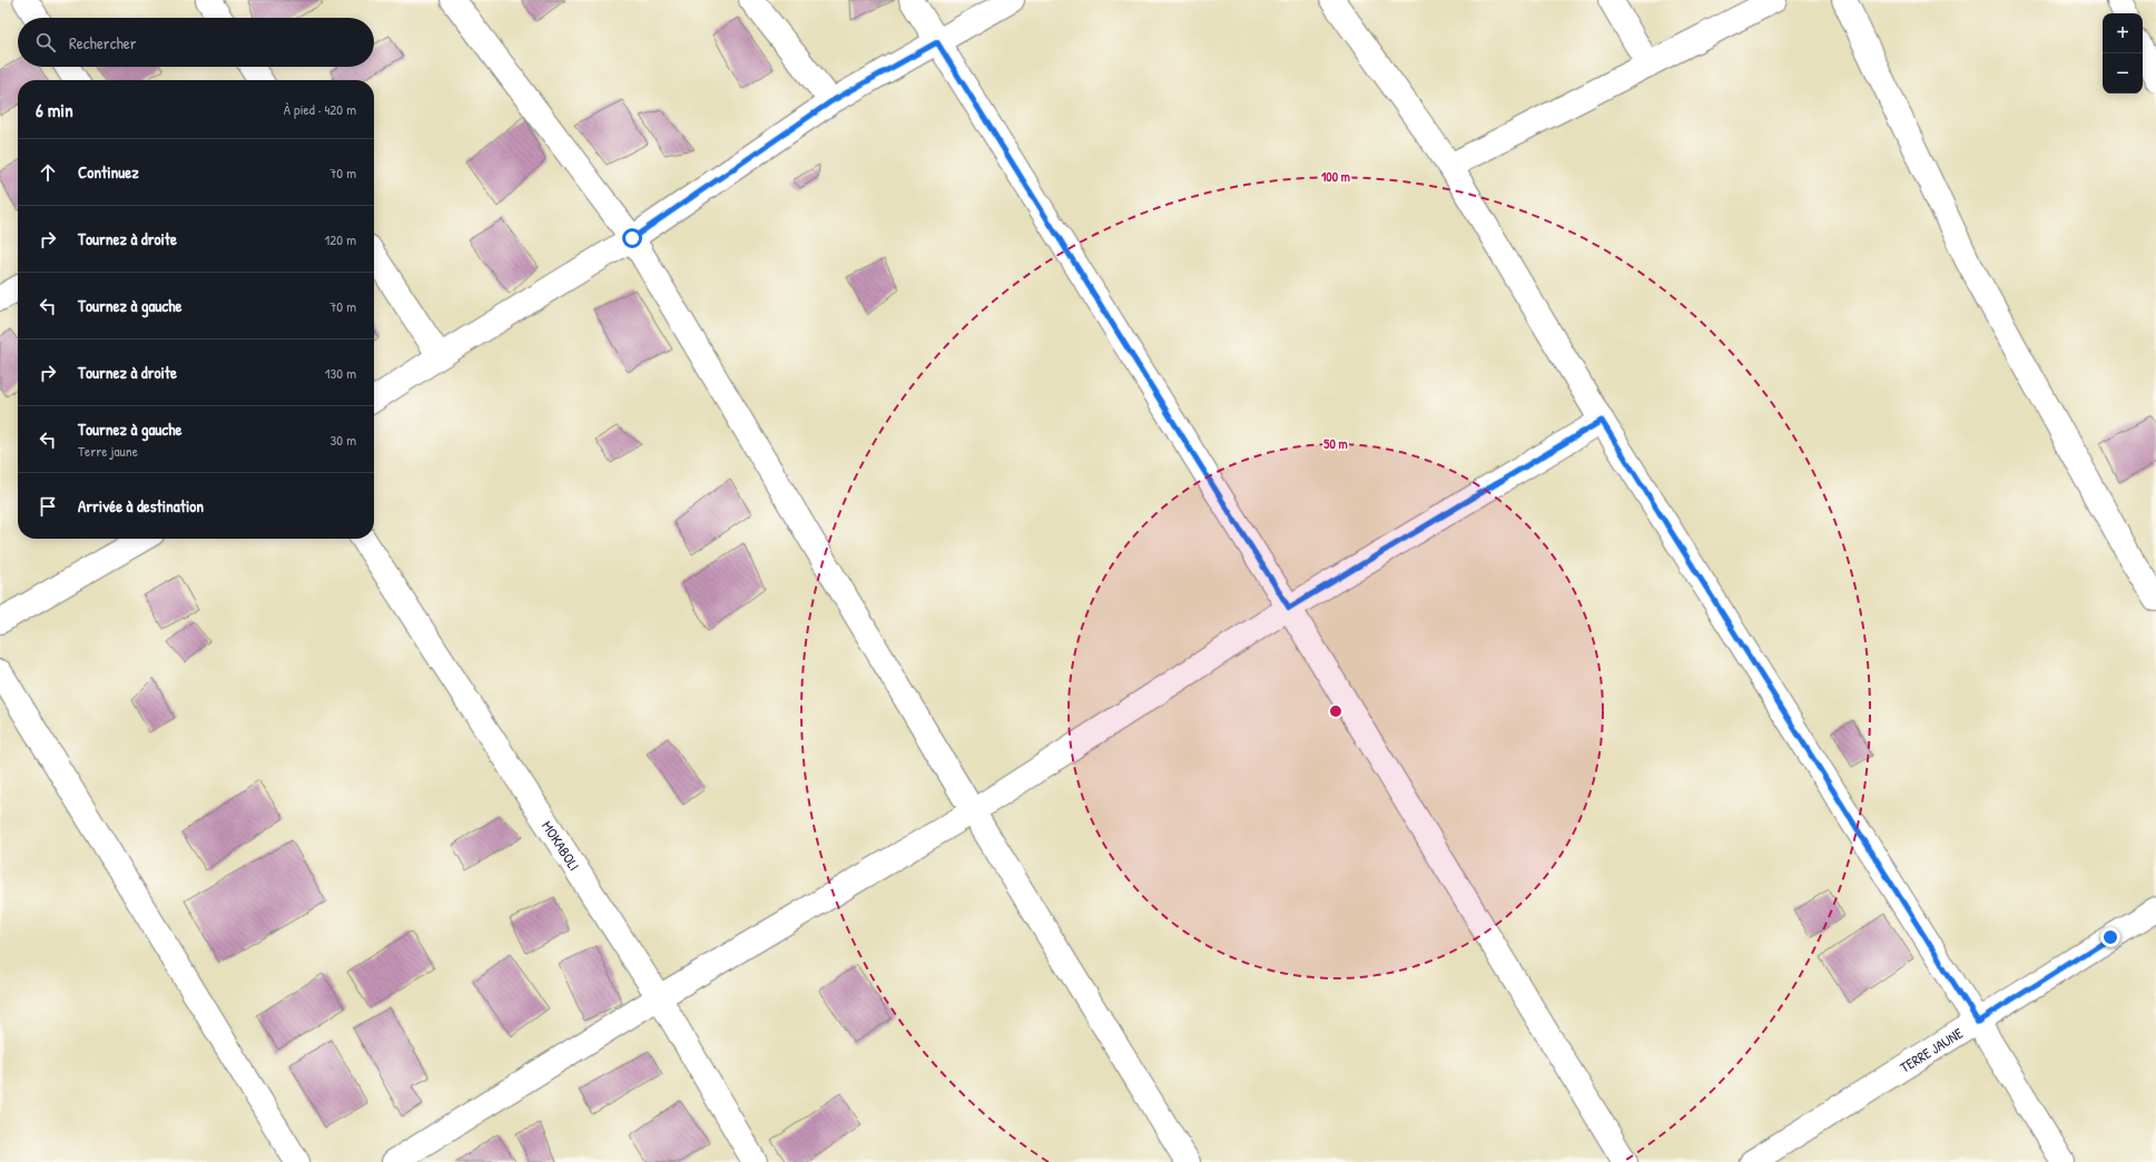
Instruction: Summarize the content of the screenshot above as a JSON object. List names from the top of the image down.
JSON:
{
  "streets": {
    "street": ["MOKABOLI", "TERRE JAUNE"]
  },
  "page": {
    "map_buttons": ["+", "−"],
    "search": "Rechercher",
    "heading": ["6 min", "À pied · 420 m"],
    "list": [
      ["Continuez", "70 m"],
      ["Tournez à droite", "120 m"],
      ["Tournez à gauche", "70 m"],
      ["Tournez à droite", "130 m"],
      ["Tournez à gauche", "Terre jaune", "30 m"],
      "Arrivée à destination"
    ]
  },
  "rings": ["100 m", "50 m"]
}
